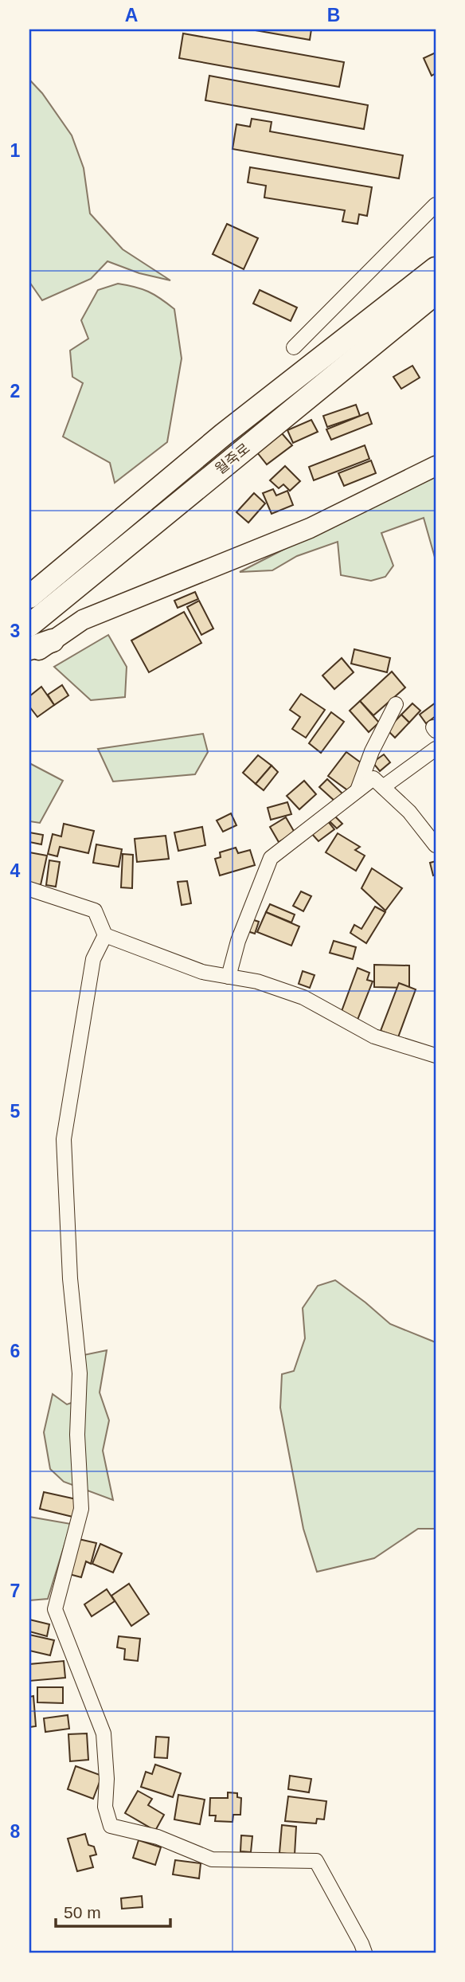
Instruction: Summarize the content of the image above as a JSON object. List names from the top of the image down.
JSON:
{
  "streets": {
    "main road": ["월죽로"]
  },
  "scale_bar": "50 m",
  "grid": {
    "columns": ["A", "B"],
    "rows": [
      "1",
      "2",
      "3",
      "4",
      "5",
      "6",
      "7",
      "8"
    ]
  }
}
